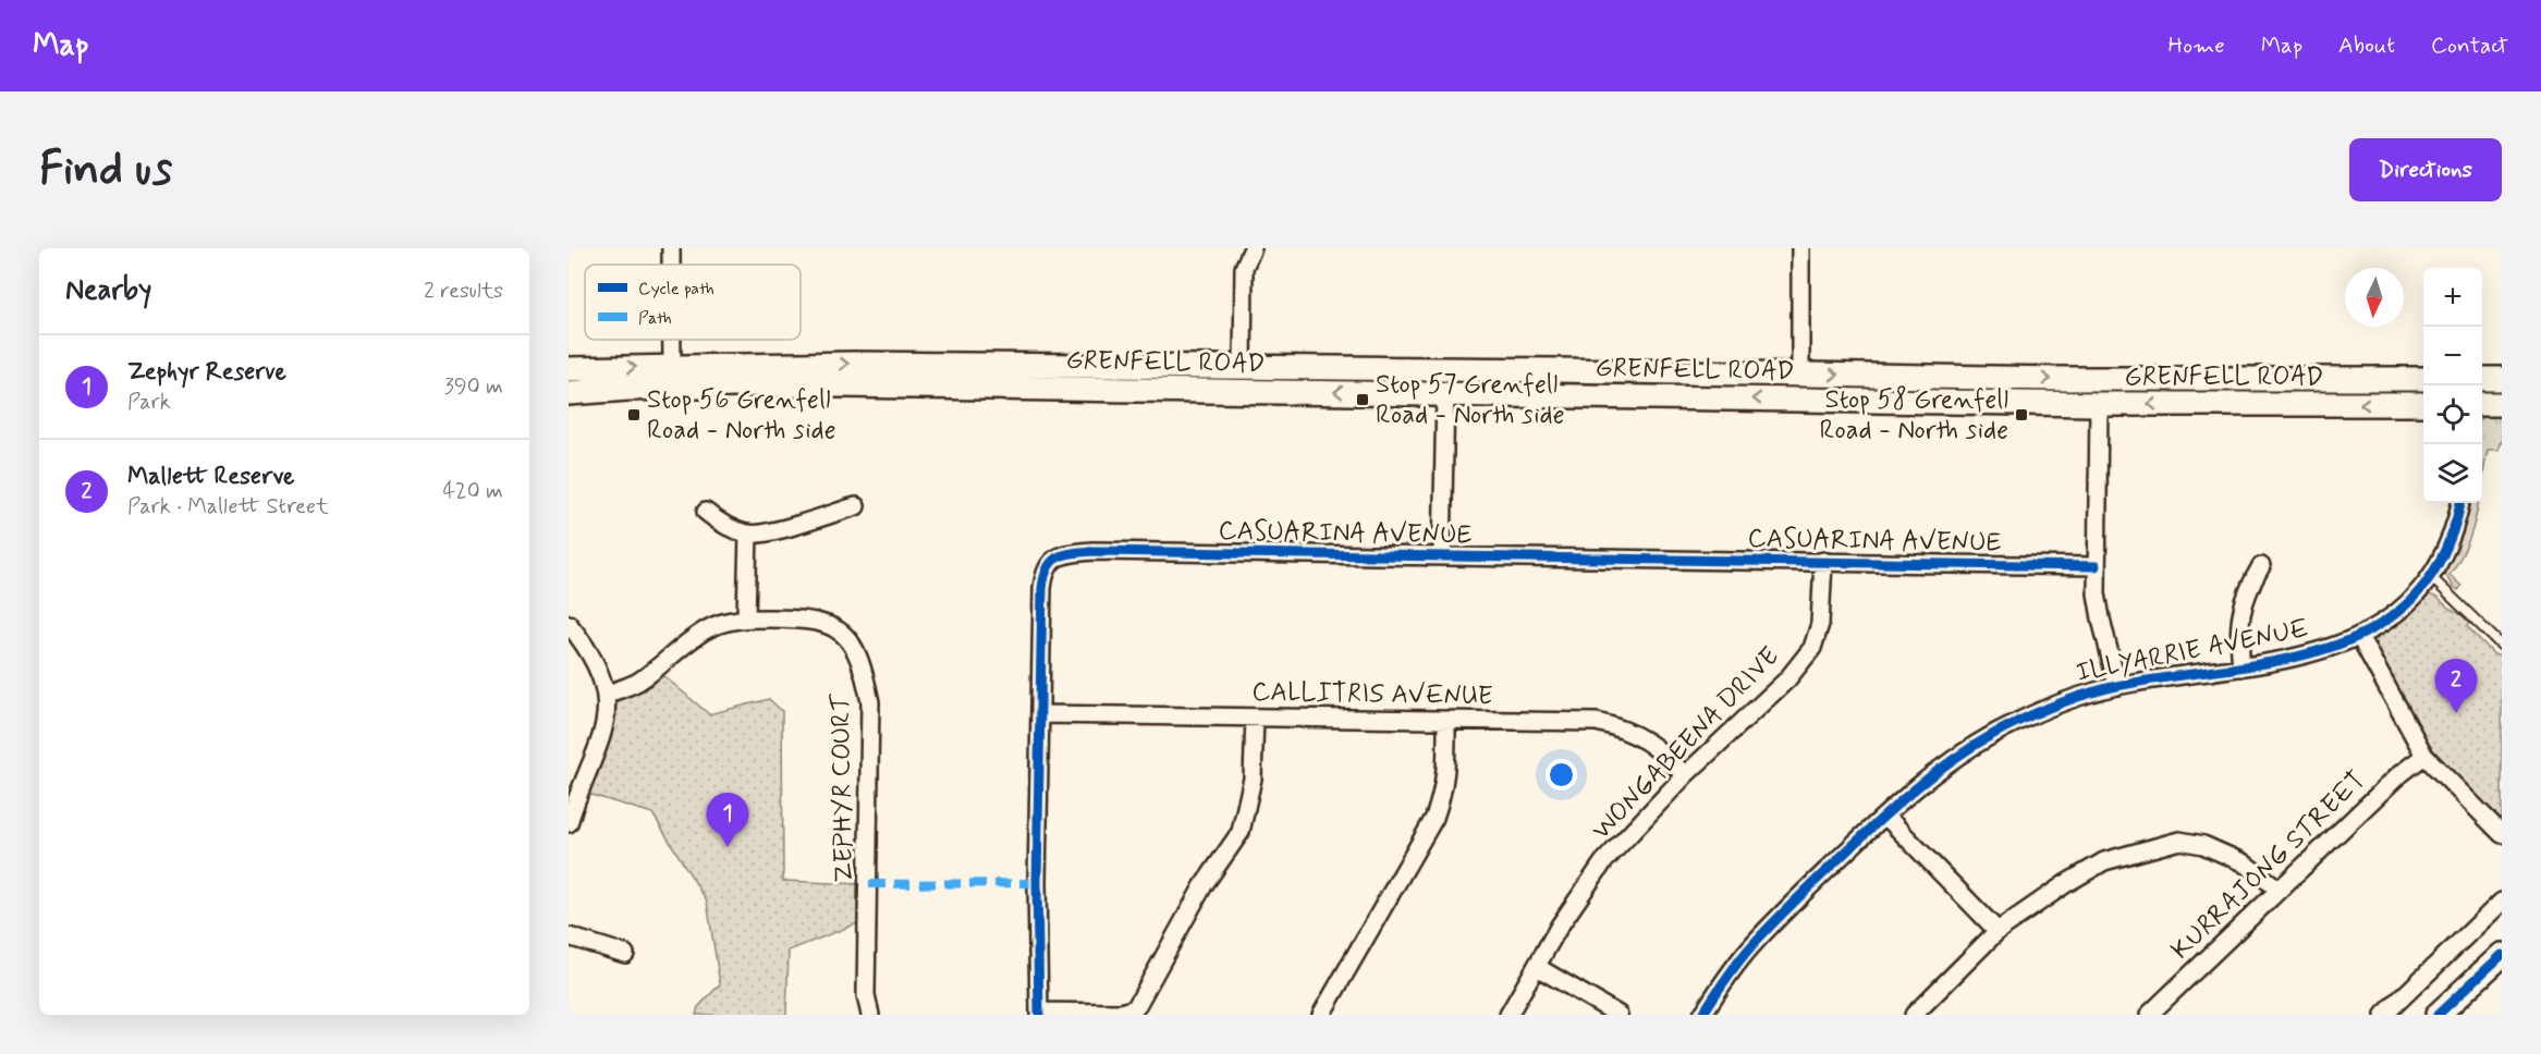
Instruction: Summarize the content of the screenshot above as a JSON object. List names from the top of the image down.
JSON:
{
  "streets": {
    "main road": ["GRENFELL ROAD"],
    "street": [
      "CASUARINA AVENUE",
      "ILLYARRIE AVENUE",
      "CALLITRIS AVENUE",
      "WONGABEENA DRIVE",
      "ZEPHYR COURT",
      "KURRAJONG STREET"
    ]
  },
  "crossings": [
    ["CASUARINA AVENUE", "CALLITRIS AVENUE"],
    ["CASUARINA AVENUE", "WONGABEENA DRIVE"],
    ["CALLITRIS AVENUE", "WONGABEENA DRIVE"]
  ],
  "places": {
    "transit": ["Stop 57 Grenfell Road - North side", "Stop 56 Grenfell Road - North side", "Stop 58 Grenfell Road - North side"]
  },
  "legend": ["Cycle path", "Path"],
  "north": "bottom",
  "page": {
    "header": "Map",
    "nav": [
      "Home",
      "Map",
      "About",
      "Contact"
    ],
    "buttons": "Directions",
    "title": "Find us",
    "heading": ["Nearby", "2 results"],
    "map_buttons": ["+", "−"],
    "list": [
      {
        "mark": "1",
        "name": "Zephyr Reserve",
        "note": "Park",
        "value": "390 m"
      },
      {
        "mark": "2",
        "name": "Mallett Reserve",
        "note": "Park · Mallett Street",
        "value": "420 m"
      }
    ],
    "pins": ["2", "1"]
  }
}
